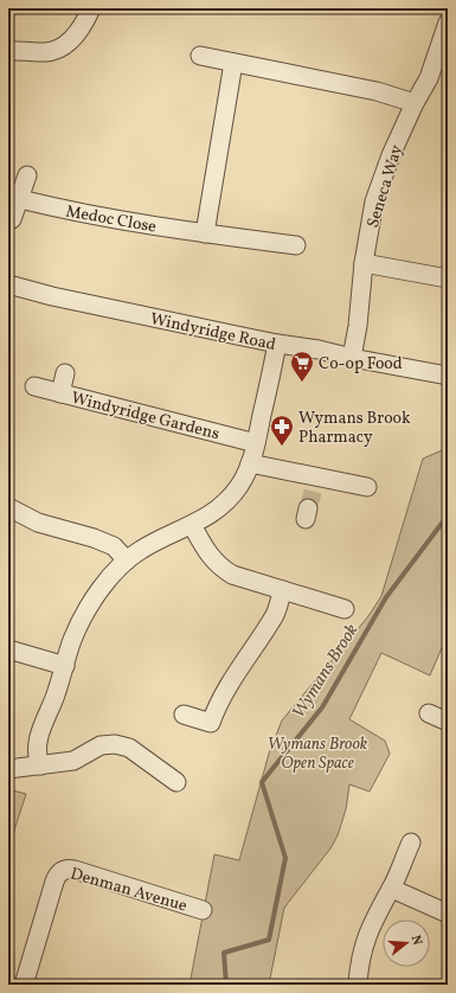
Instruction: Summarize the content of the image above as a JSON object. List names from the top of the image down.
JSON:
{
  "streets": {
    "street": [
      "Seneca Way",
      "Medoc Close",
      "Windyridge Road",
      "Windyridge Gardens",
      "Denman Avenue"
    ]
  },
  "crossings": [
    ["Seneca Way", "Windyridge Road"]
  ],
  "water": ["Wymans Brook"],
  "parks": ["Wymans Brook Open Space"],
  "places": {
    "supermarket": ["Co-op Food"],
    "pharmacy": ["Wymans Brook Pharmacy"]
  },
  "north": "right"
}
